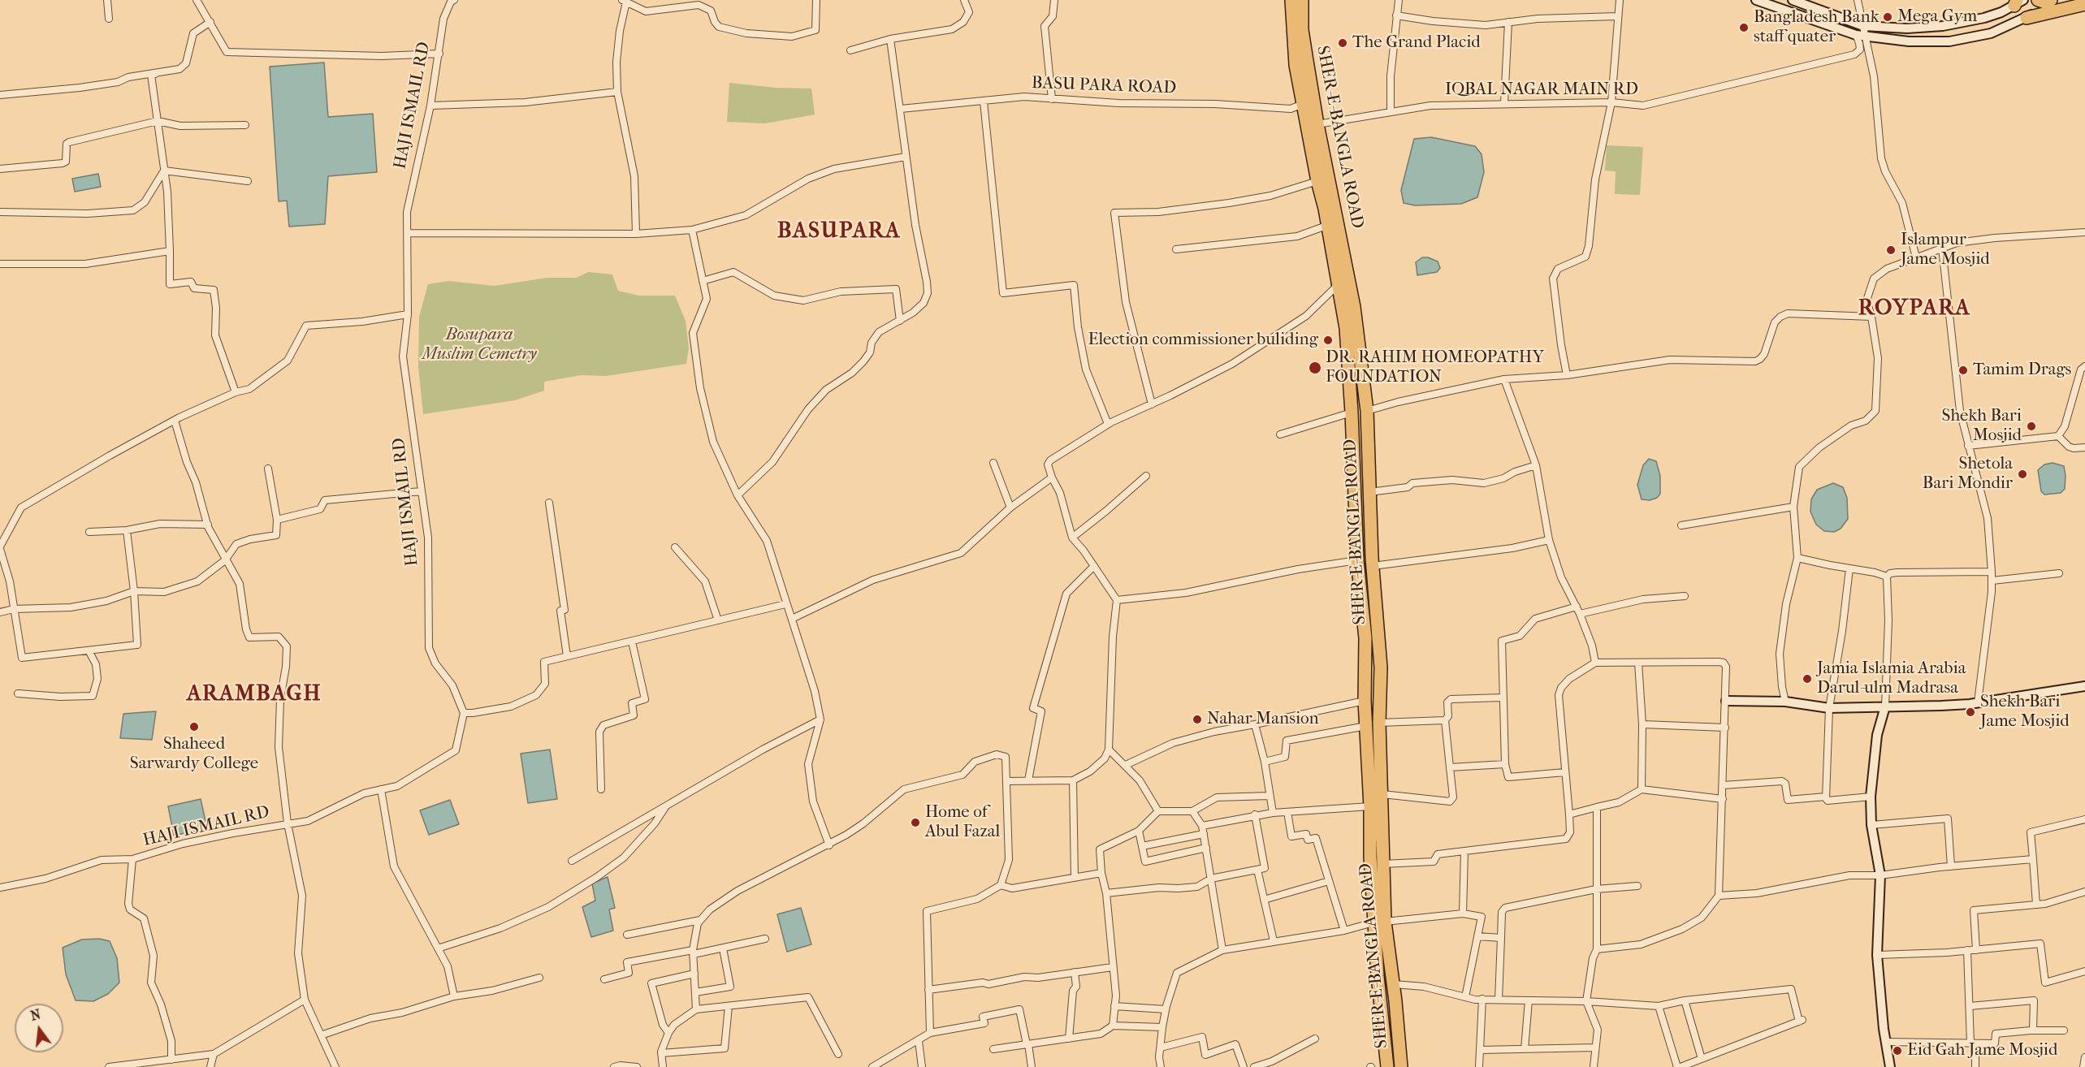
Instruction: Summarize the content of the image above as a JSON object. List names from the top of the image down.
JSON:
{
  "streets": {
    "highway": ["SHER-E-BANGLA ROAD"],
    "street": ["BASU PARA ROAD", "IQBAL NAGAR MAIN RD", "HAJI ISMAIL RD"]
  },
  "crossings": [
    ["BASU PARA ROAD", "SHER-E-BANGLA ROAD"],
    ["IQBAL NAGAR MAIN RD", "SHER-E-BANGLA ROAD"]
  ],
  "districts": ["BASUPARA", "ROYPARA", "ARAMBAGH"],
  "parks": ["Bosupara Muslim Cemetry"],
  "places": [
    "Mega Gym",
    "Bangladesh Bank staff quater",
    "The Grand Placid",
    "Islampur Jame Mosjid",
    "Election commissioner buliding",
    "DR. RAHIM HOMEOPATHY FOUNDATION",
    "Tamim Drags",
    "Shekh Bari Mosjid",
    "Shetola Bari Mondir",
    "Jamia Islamia Arabia Darul-ulm Madrasa",
    "Shekh Bari Jame Mosjid",
    "Nahar Mansion",
    "Shaheed Sarwardy College",
    "Home of Abul Fazal",
    "Eid Gah Jame Mosjid"
  ],
  "north": "top"
}
